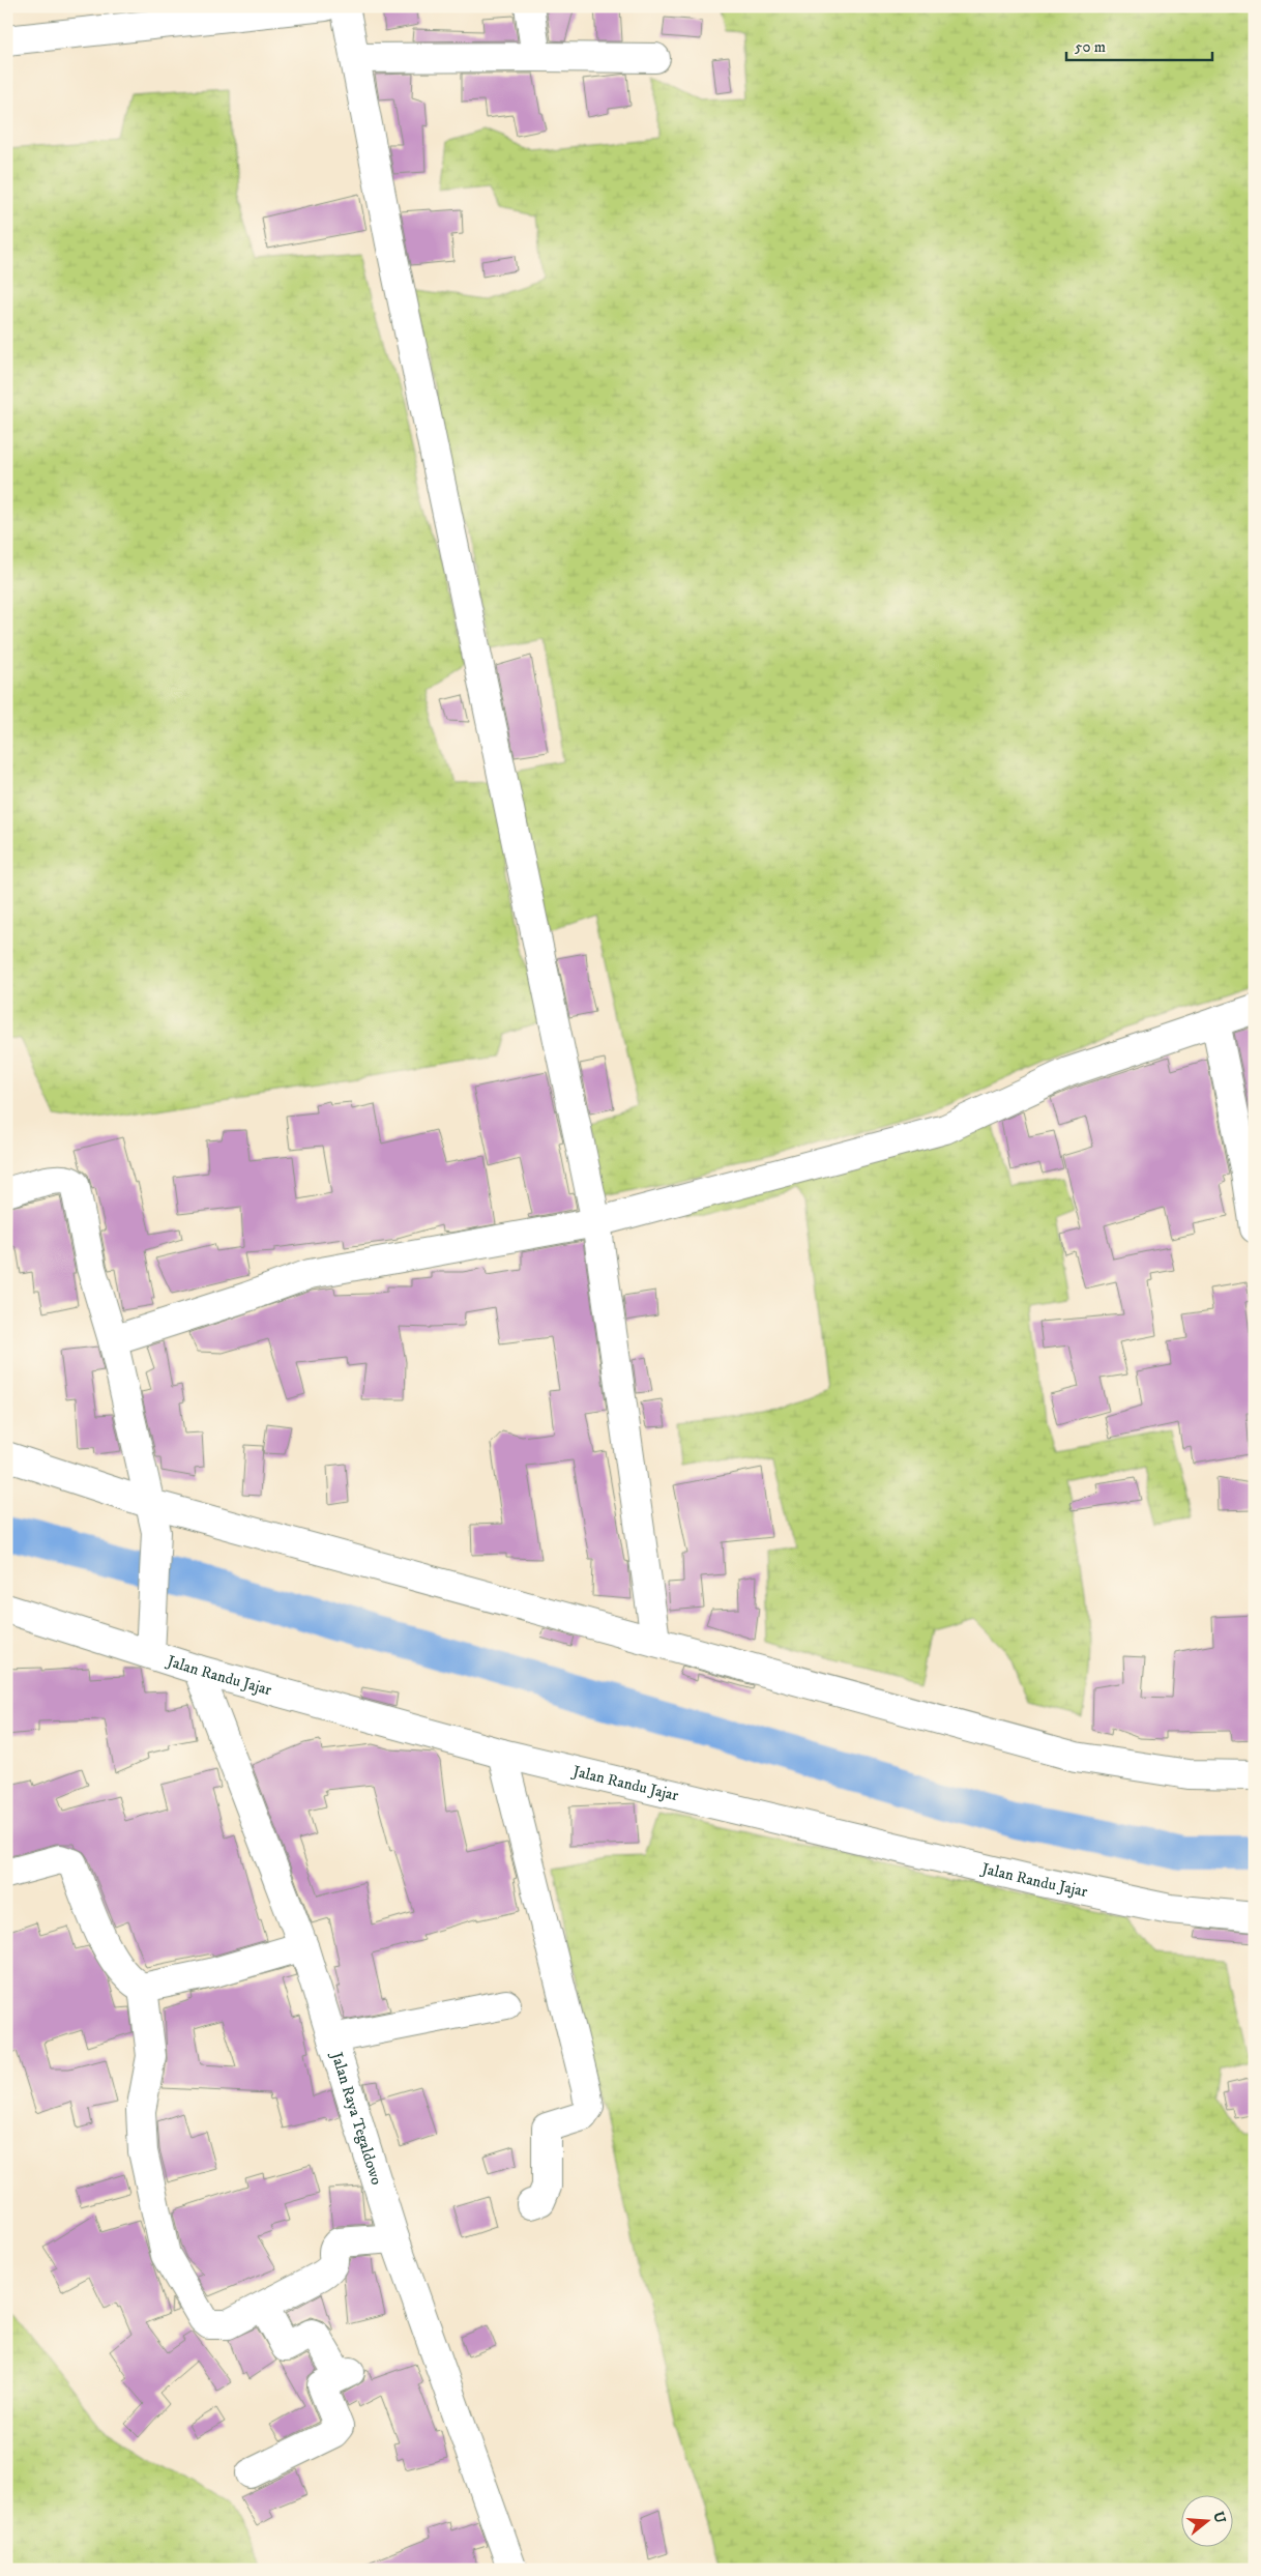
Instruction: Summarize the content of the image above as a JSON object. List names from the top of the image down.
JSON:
{
  "streets": {
    "street": ["Jalan Randu Jajar", "Jalan Raya Tegaldowo"]
  },
  "crossings": [
    ["Jalan Randu Jajar", "Jalan Raya Tegaldowo"]
  ],
  "scale_bar": "50 m",
  "north": "right"
}
